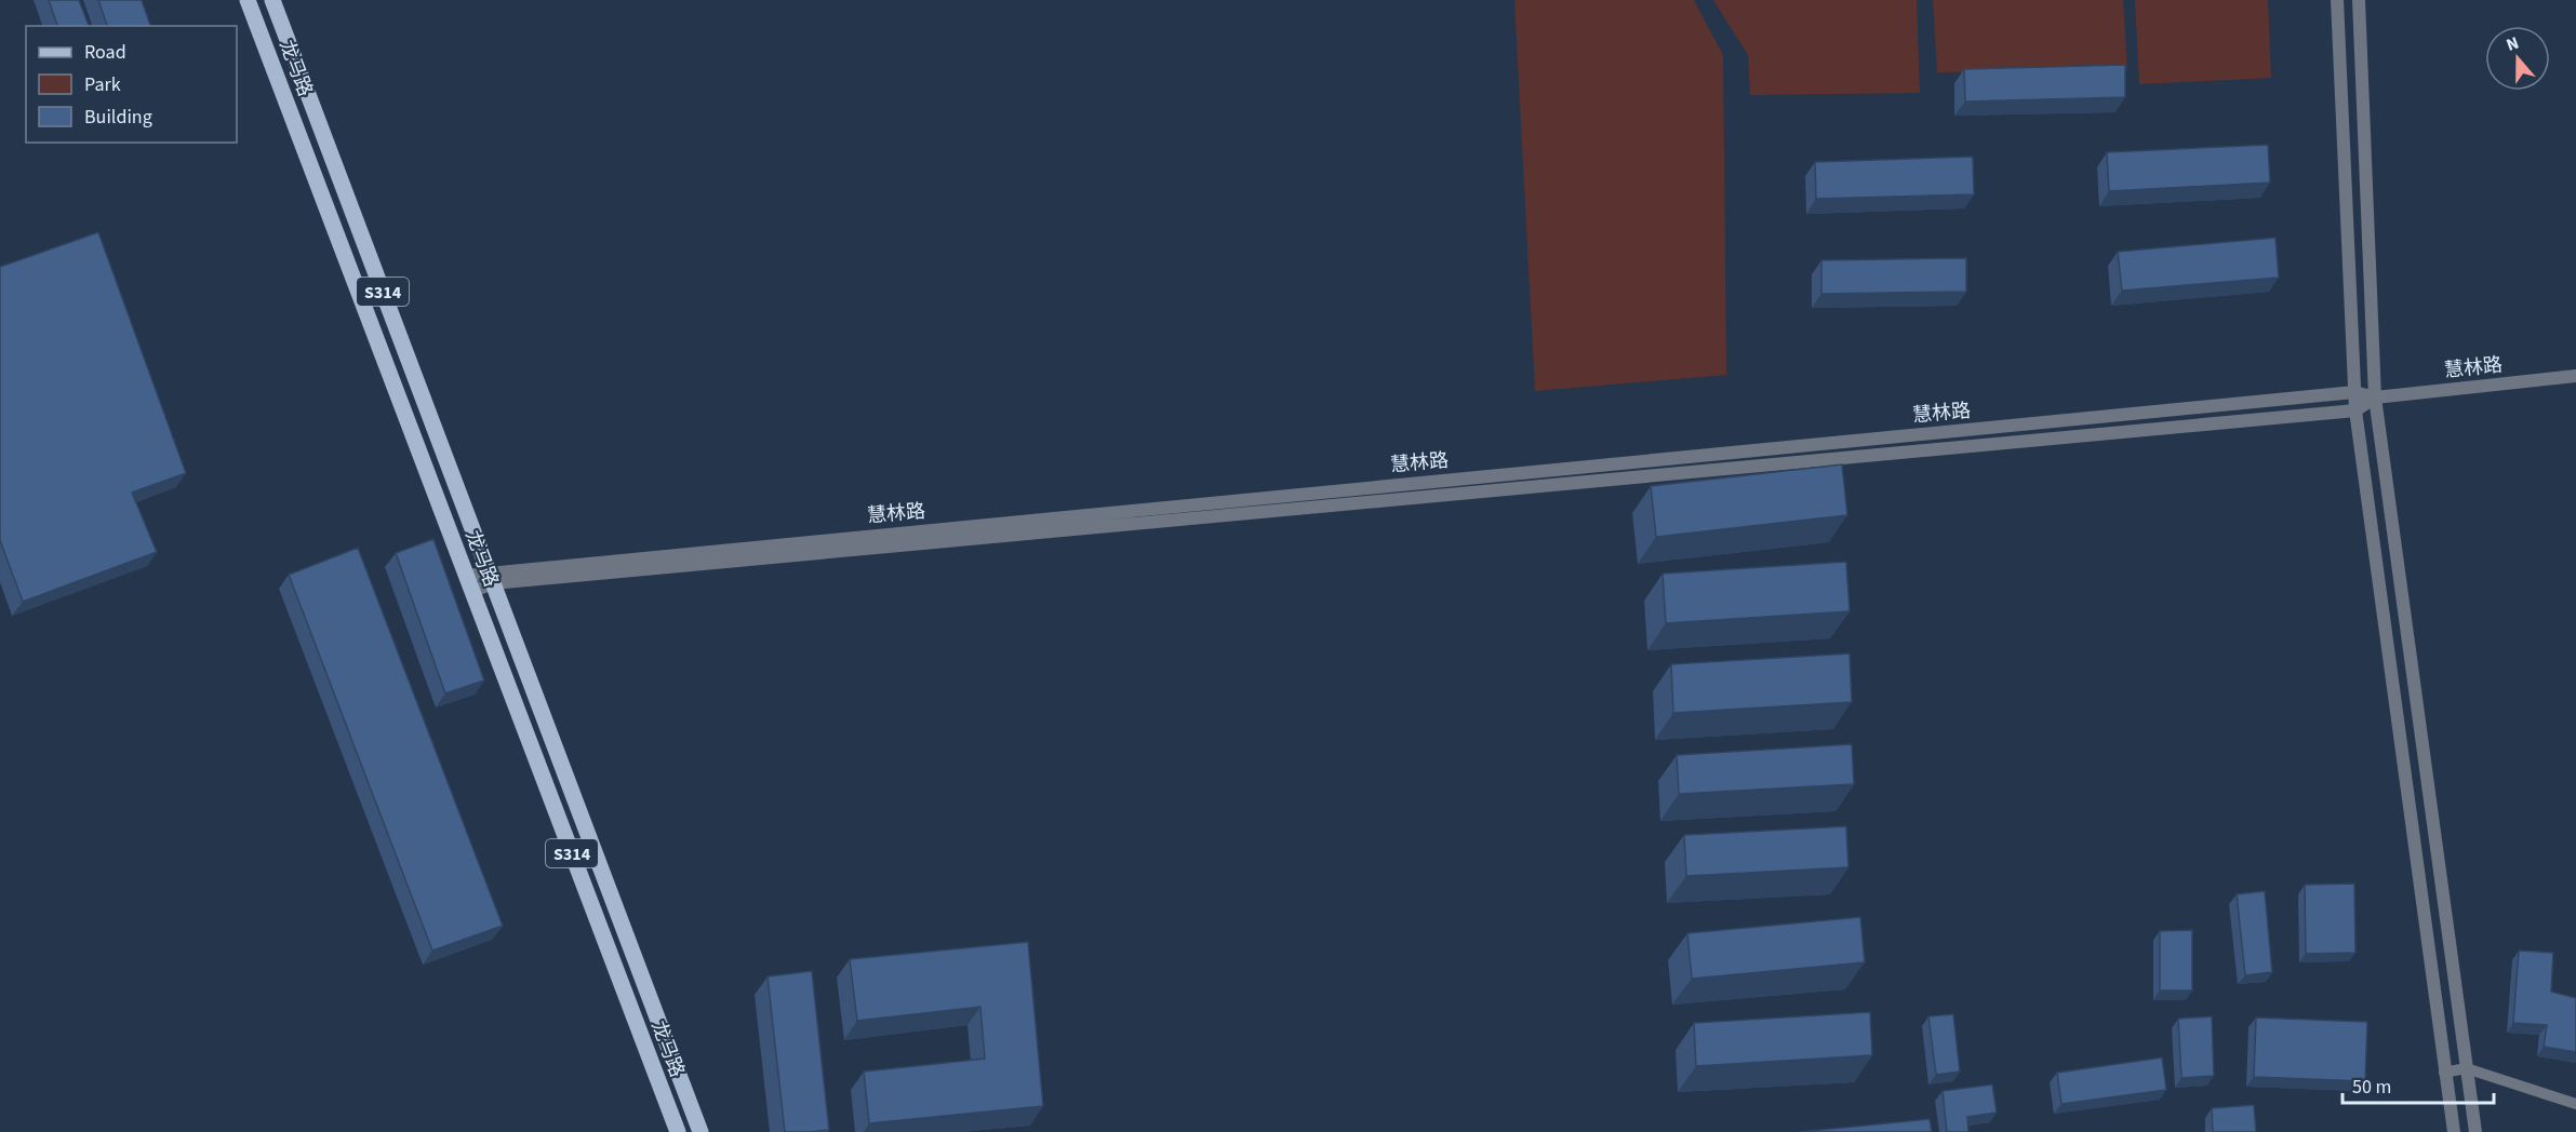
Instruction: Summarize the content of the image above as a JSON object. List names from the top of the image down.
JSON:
{
  "streets": {
    "main road": ["龙马路", "S314"],
    "street": ["慧林路"]
  },
  "crossings": [
    ["龙马路", "慧林路"]
  ],
  "legend": ["Road", "Park", "Building"],
  "scale_bar": "50 m",
  "north": "top"
}
